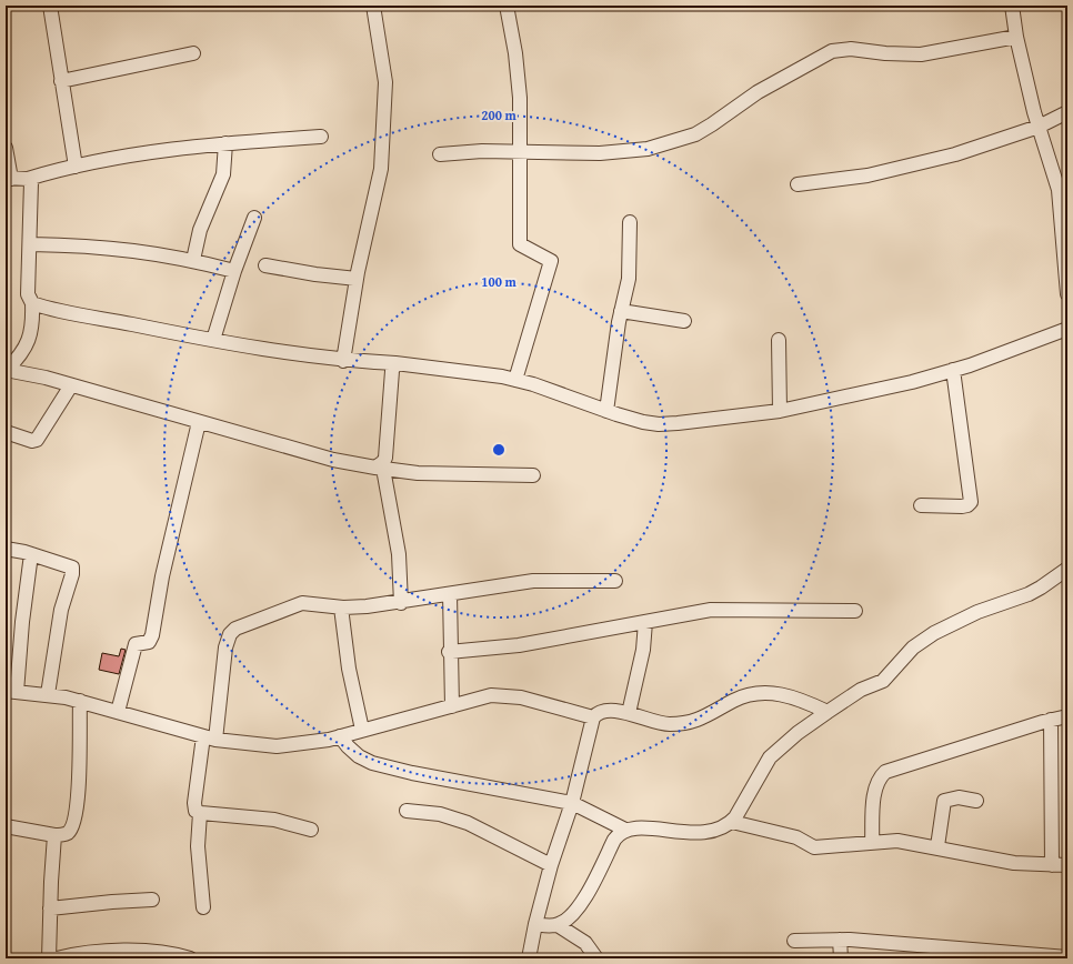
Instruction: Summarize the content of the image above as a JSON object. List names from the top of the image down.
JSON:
{
  "rings": ["200 m", "100 m"]
}
